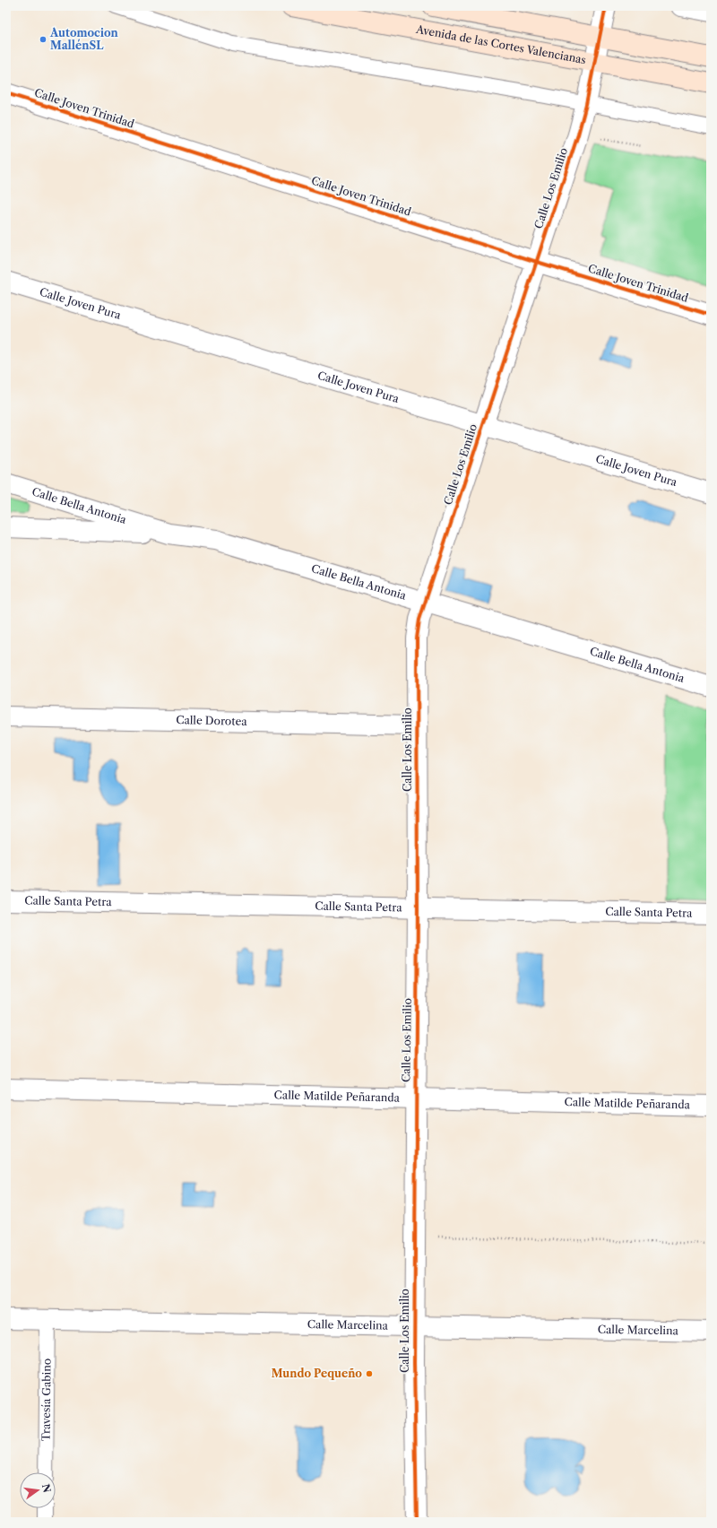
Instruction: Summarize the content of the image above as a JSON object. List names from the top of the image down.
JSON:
{
  "streets": {
    "main road": ["Avenida de las Cortes Valencianas"],
    "street": [
      "Calle Joven Trinidad",
      "Calle Los Emilio",
      "Calle Joven Pura",
      "Calle Bella Antonia",
      "Calle Dorotea",
      "Calle Santa Petra",
      "Calle Matilde Peñaranda",
      "Calle Marcelina"
    ],
    "lane": ["Travesía Gabino"]
  },
  "crossings": [
    ["Avenida de las Cortes Valencianas", "Calle Los Emilio"],
    ["Calle Joven Trinidad", "Calle Los Emilio"],
    ["Calle Los Emilio", "Calle Joven Pura"],
    ["Calle Los Emilio", "Calle Bella Antonia"],
    ["Calle Los Emilio", "Calle Dorotea"],
    ["Calle Los Emilio", "Calle Santa Petra"],
    ["Calle Los Emilio", "Calle Matilde Peñaranda"],
    ["Calle Los Emilio", "Calle Marcelina"],
    ["Calle Marcelina", "Travesía Gabino"]
  ],
  "places": ["Automocion MallénSL", "Mundo Pequeño"],
  "north": "right"
}
